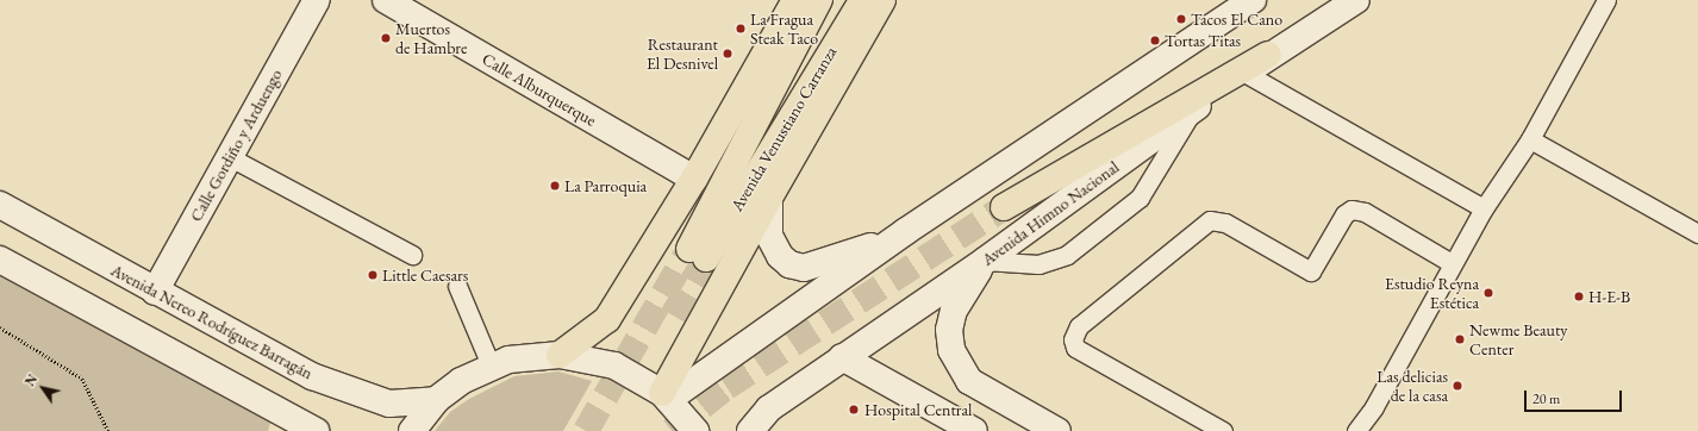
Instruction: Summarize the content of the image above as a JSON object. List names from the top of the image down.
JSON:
{
  "streets": {
    "main road": [
      "Calle Alburquerque",
      "Avenida Venustiano Carranza",
      "Calle Gordiño y Arduengo",
      "Avenida Himno Nacional",
      "Avenida Nereo Rodríguez Barragán"
    ]
  },
  "crossings": [
    ["Calle Gordiño y Arduengo", "Avenida Nereo Rodríguez Barragán"]
  ],
  "places": [
    "Tacos El Cano",
    "La Fragua Steak Taco",
    "Muertos de Hambre",
    "Tortas Titas",
    "Restaurant El Desnivel",
    "La Parroquia",
    "Little Caesars",
    "Estudio Reyna Estética",
    "H-E-B",
    "Newme Beauty Center",
    "Las delicias de la casa",
    "Hospital Central"
  ],
  "scale_bar": "20 m",
  "north": "top left"
}
